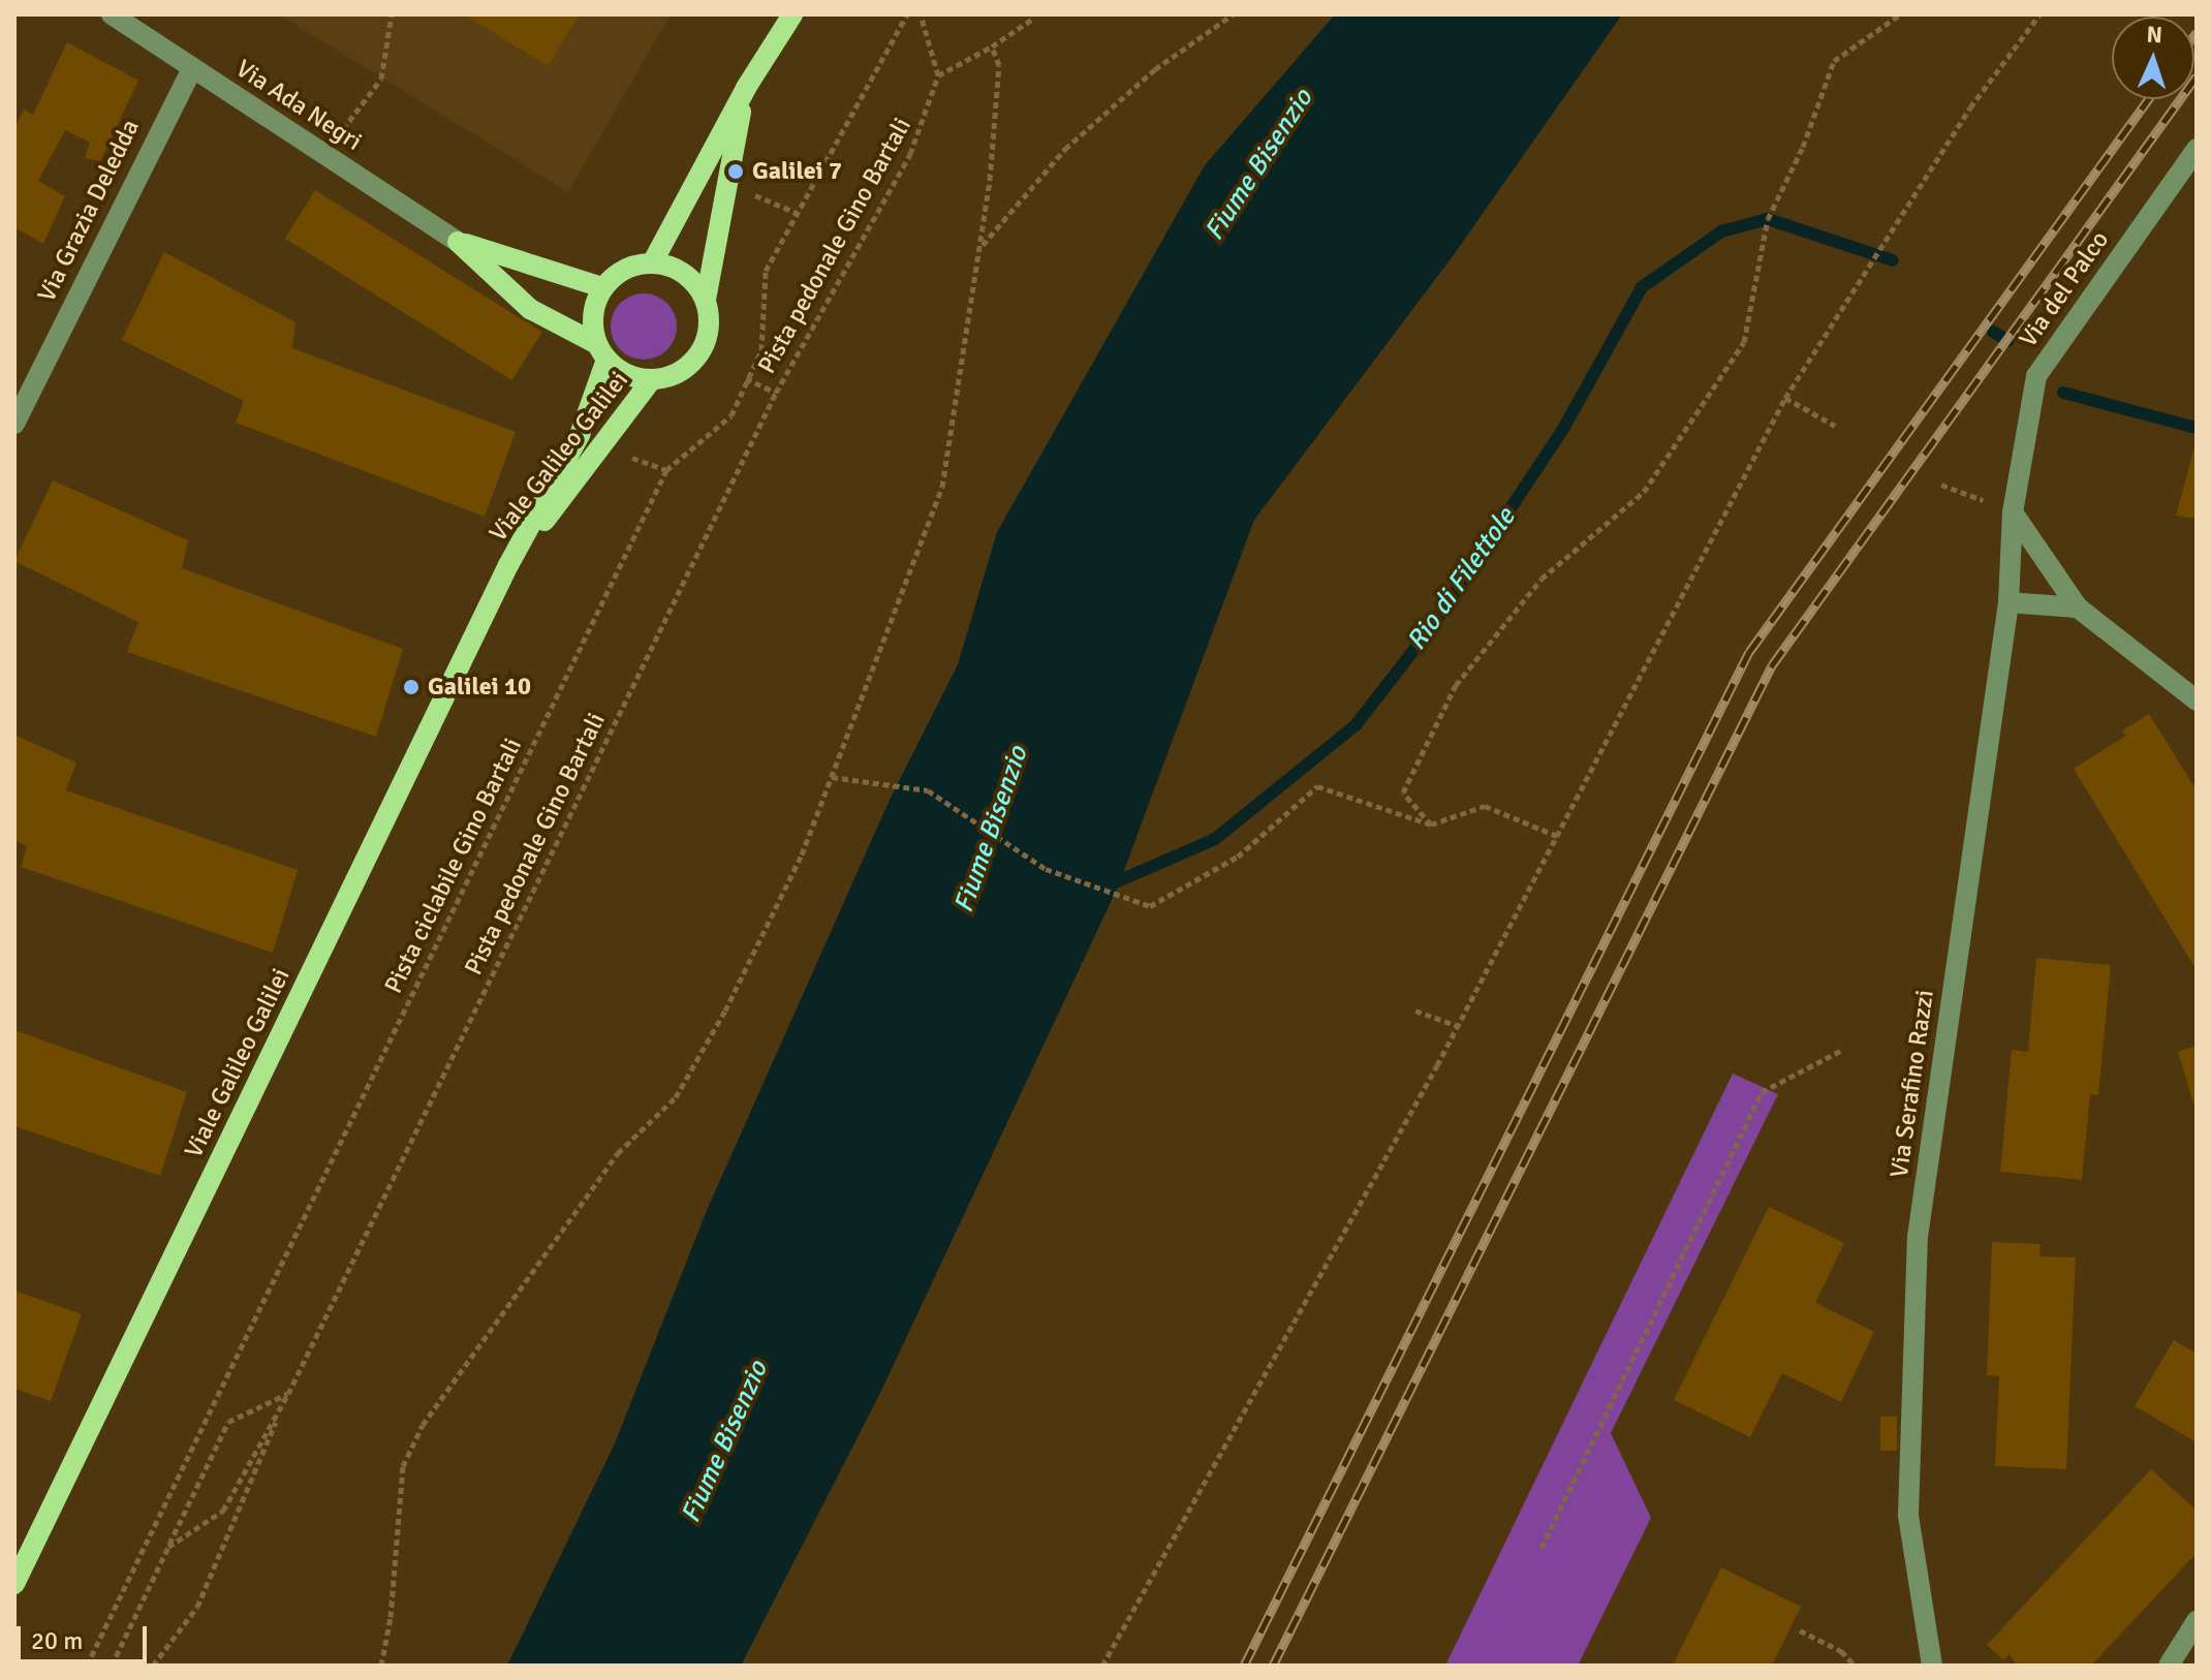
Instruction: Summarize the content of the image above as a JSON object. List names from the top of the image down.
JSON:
{
  "streets": {
    "main road": ["Viale Galileo Galilei"],
    "street": [
      "Via Ada Negri",
      "Via Grazia Deledda",
      "Via del Palco",
      "Via Serafino Razzi"
    ],
    "path": ["Pista pedonale Gino Bartali", "Pista ciclabile Gino Bartali"]
  },
  "crossings": [
    ["Via Ada Negri", "Via Grazia Deledda"],
    ["Via del Palco", "Via Serafino Razzi"]
  ],
  "water": ["Fiume Bisenzio", "Rio di Filettole"],
  "places": ["Galilei 7", "Galilei 10"],
  "scale_bar": "20 m",
  "north": "top"
}
